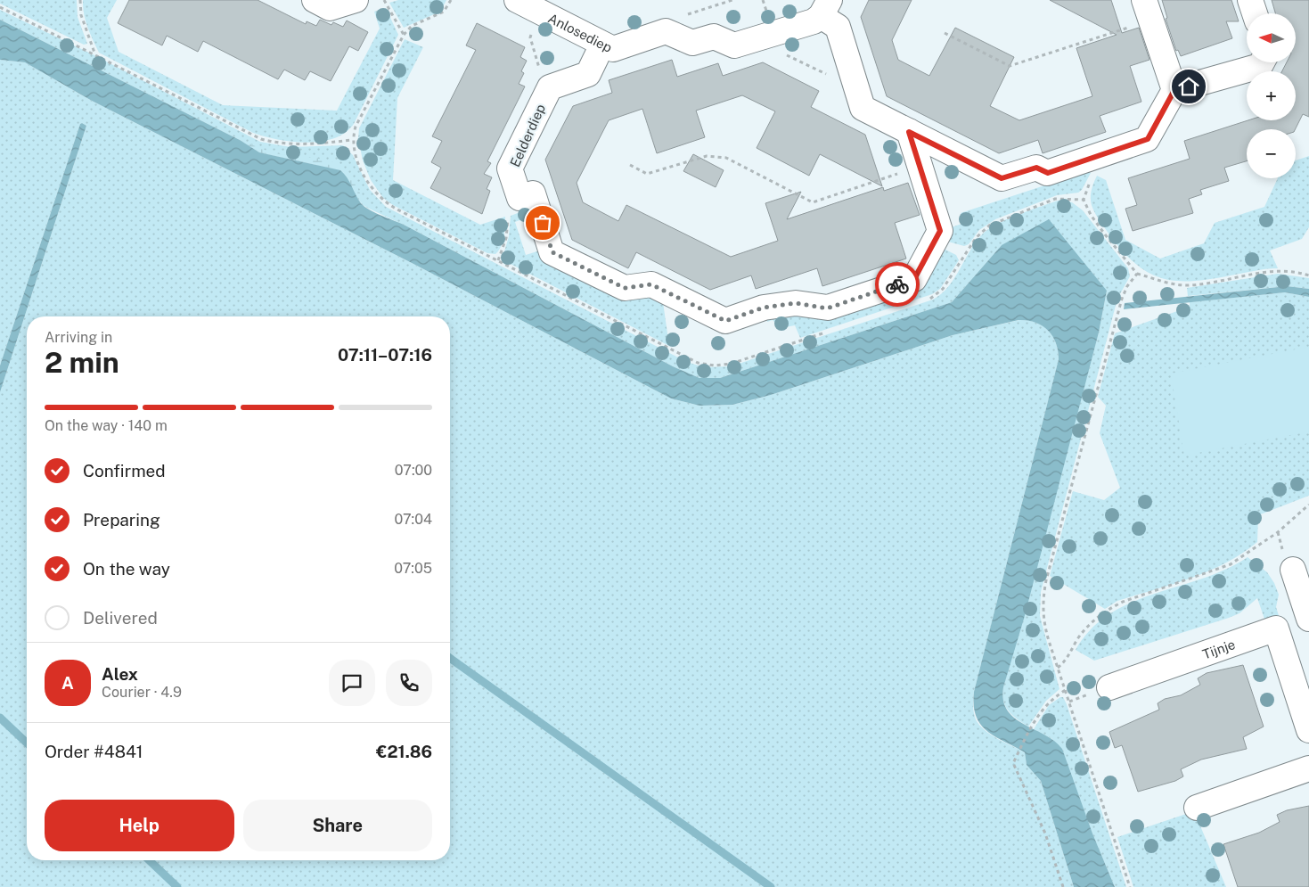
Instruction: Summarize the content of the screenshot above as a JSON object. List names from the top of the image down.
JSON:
{
  "streets": {
    "street": ["Anlosediep", "Eelderdiep", "Tijnje"]
  },
  "crossings": [
    ["Anlosediep", "Eelderdiep"]
  ],
  "north": "left",
  "page": {
    "map_buttons": ["+", "−"],
    "heading": ["2 min", "Arriving in", "07:11–07:16"],
    "panel": [
      "Alex",
      "Courier · 4.9",
      "Order #4841",
      "€21.86"
    ],
    "bar": "On the way · 140 m",
    "list": [
      ["Confirmed", "07:00"],
      ["Preparing", "07:04"],
      ["On the way", "07:05"],
      "Delivered"
    ],
    "round": "A",
    "buttons": ["Help", "Share"]
  }
}
